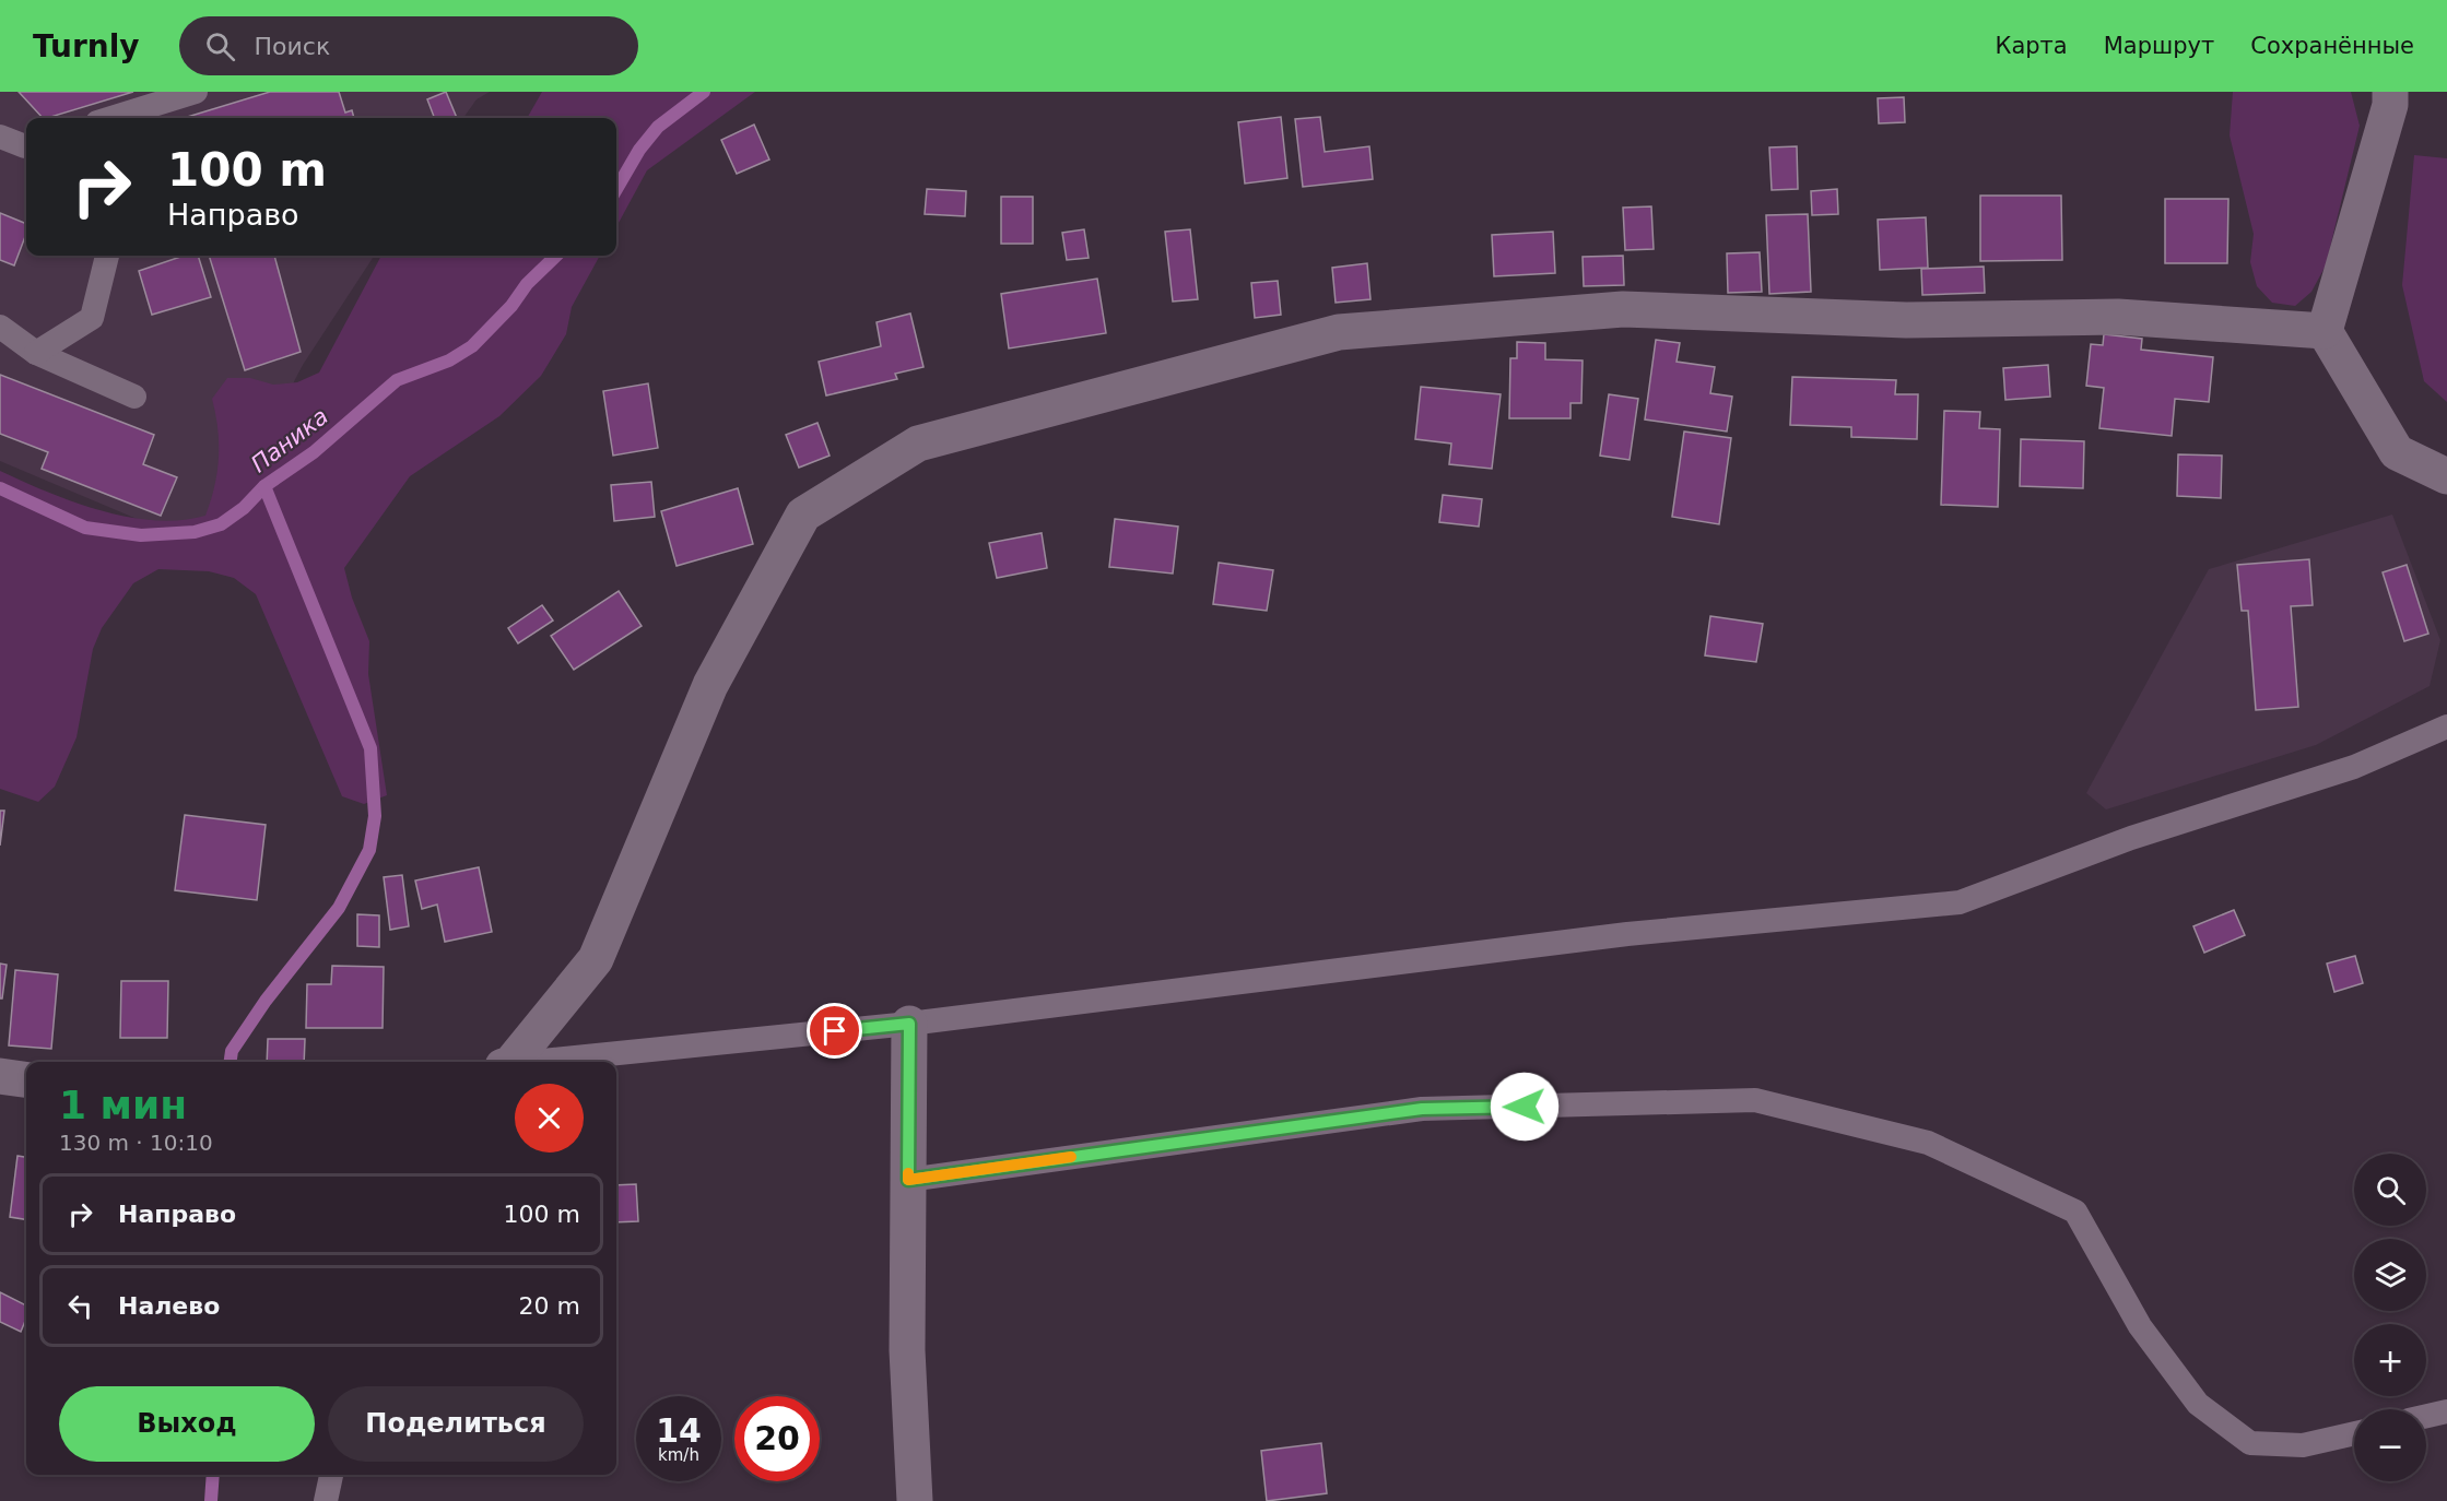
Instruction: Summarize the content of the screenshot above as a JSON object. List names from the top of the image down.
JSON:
{
  "water": ["Паника"],
  "page": {
    "header": "Turnly",
    "search": "Поиск",
    "nav": ["Карта", "Маршрут", "Сохранённые"],
    "turn": ["100 m", "Направо"],
    "heading": ["1 мин", "130 m · 10:10"],
    "map_buttons": ["+", "−"],
    "list": [
      {
        "name": "Направо",
        "value": "100 m"
      },
      {
        "name": "Налево",
        "value": "20 m"
      }
    ],
    "buttons": ["Выход", "Поделиться"],
    "speed": "14 km/h",
    "limit": "20"
  }
}
